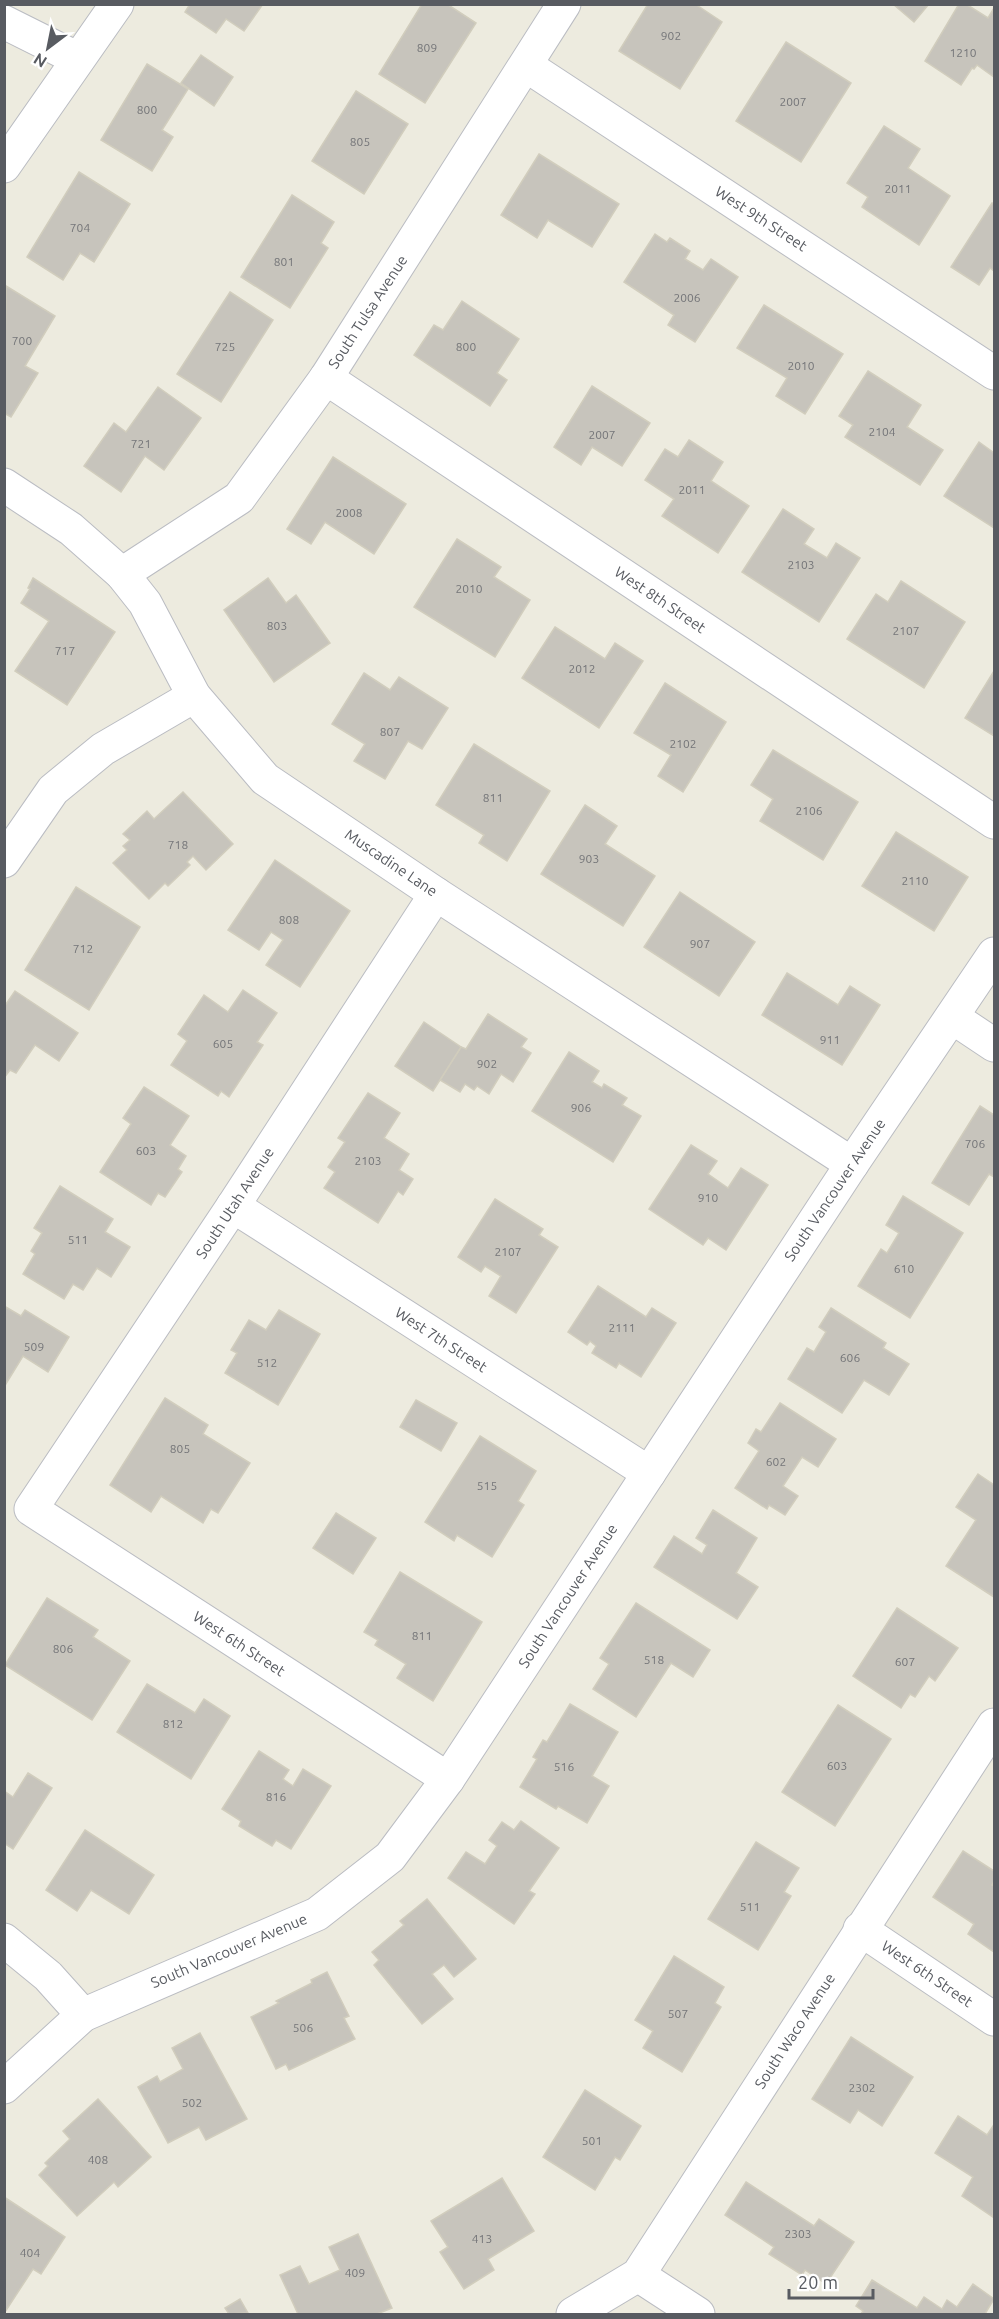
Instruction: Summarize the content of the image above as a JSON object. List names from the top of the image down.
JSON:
{
  "streets": {
    "street": [
      "West 9th Street",
      "South Tulsa Avenue",
      "West 8th Street",
      "Muscadine Lane",
      "South Vancouver Avenue",
      "South Utah Avenue",
      "West 7th Street",
      "West 6th Street",
      "South Waco Avenue"
    ]
  },
  "crossings": [
    ["West 9th Street", "South Tulsa Avenue"],
    ["South Tulsa Avenue", "West 8th Street"],
    ["South Tulsa Avenue", "Muscadine Lane"],
    ["Muscadine Lane", "South Vancouver Avenue"],
    ["Muscadine Lane", "South Utah Avenue"],
    ["South Vancouver Avenue", "West 7th Street"],
    ["South Vancouver Avenue", "West 6th Street"],
    ["South Utah Avenue", "West 7th Street"],
    ["South Utah Avenue", "West 6th Street"],
    ["West 6th Street", "South Waco Avenue"]
  ],
  "house_numbers": [
    "902",
    "809",
    "1210",
    "2007",
    "800",
    "805",
    "2011",
    "704",
    "801",
    "2006",
    "700",
    "725",
    "800",
    "2010",
    "2104",
    "2007",
    "721",
    "2011",
    "2008",
    "2103",
    "2010",
    "803",
    "2107",
    "717",
    "2012",
    "807",
    "2102",
    "811",
    "2106",
    "718",
    "903",
    "2110",
    "808",
    "907",
    "712",
    "911",
    "605",
    "902",
    "906",
    "706",
    "603",
    "2103",
    "910",
    "511",
    "2107",
    "610",
    "2111",
    "509",
    "606",
    "512",
    "805",
    "602",
    "515",
    "811",
    "806",
    "518",
    "607",
    "812",
    "603",
    "516",
    "816",
    "511",
    "507",
    "506",
    "2302",
    "502",
    "501",
    "408",
    "2303",
    "413",
    "404",
    "409"
  ],
  "scale_bar": "20 m",
  "north": "bottom left"
}
